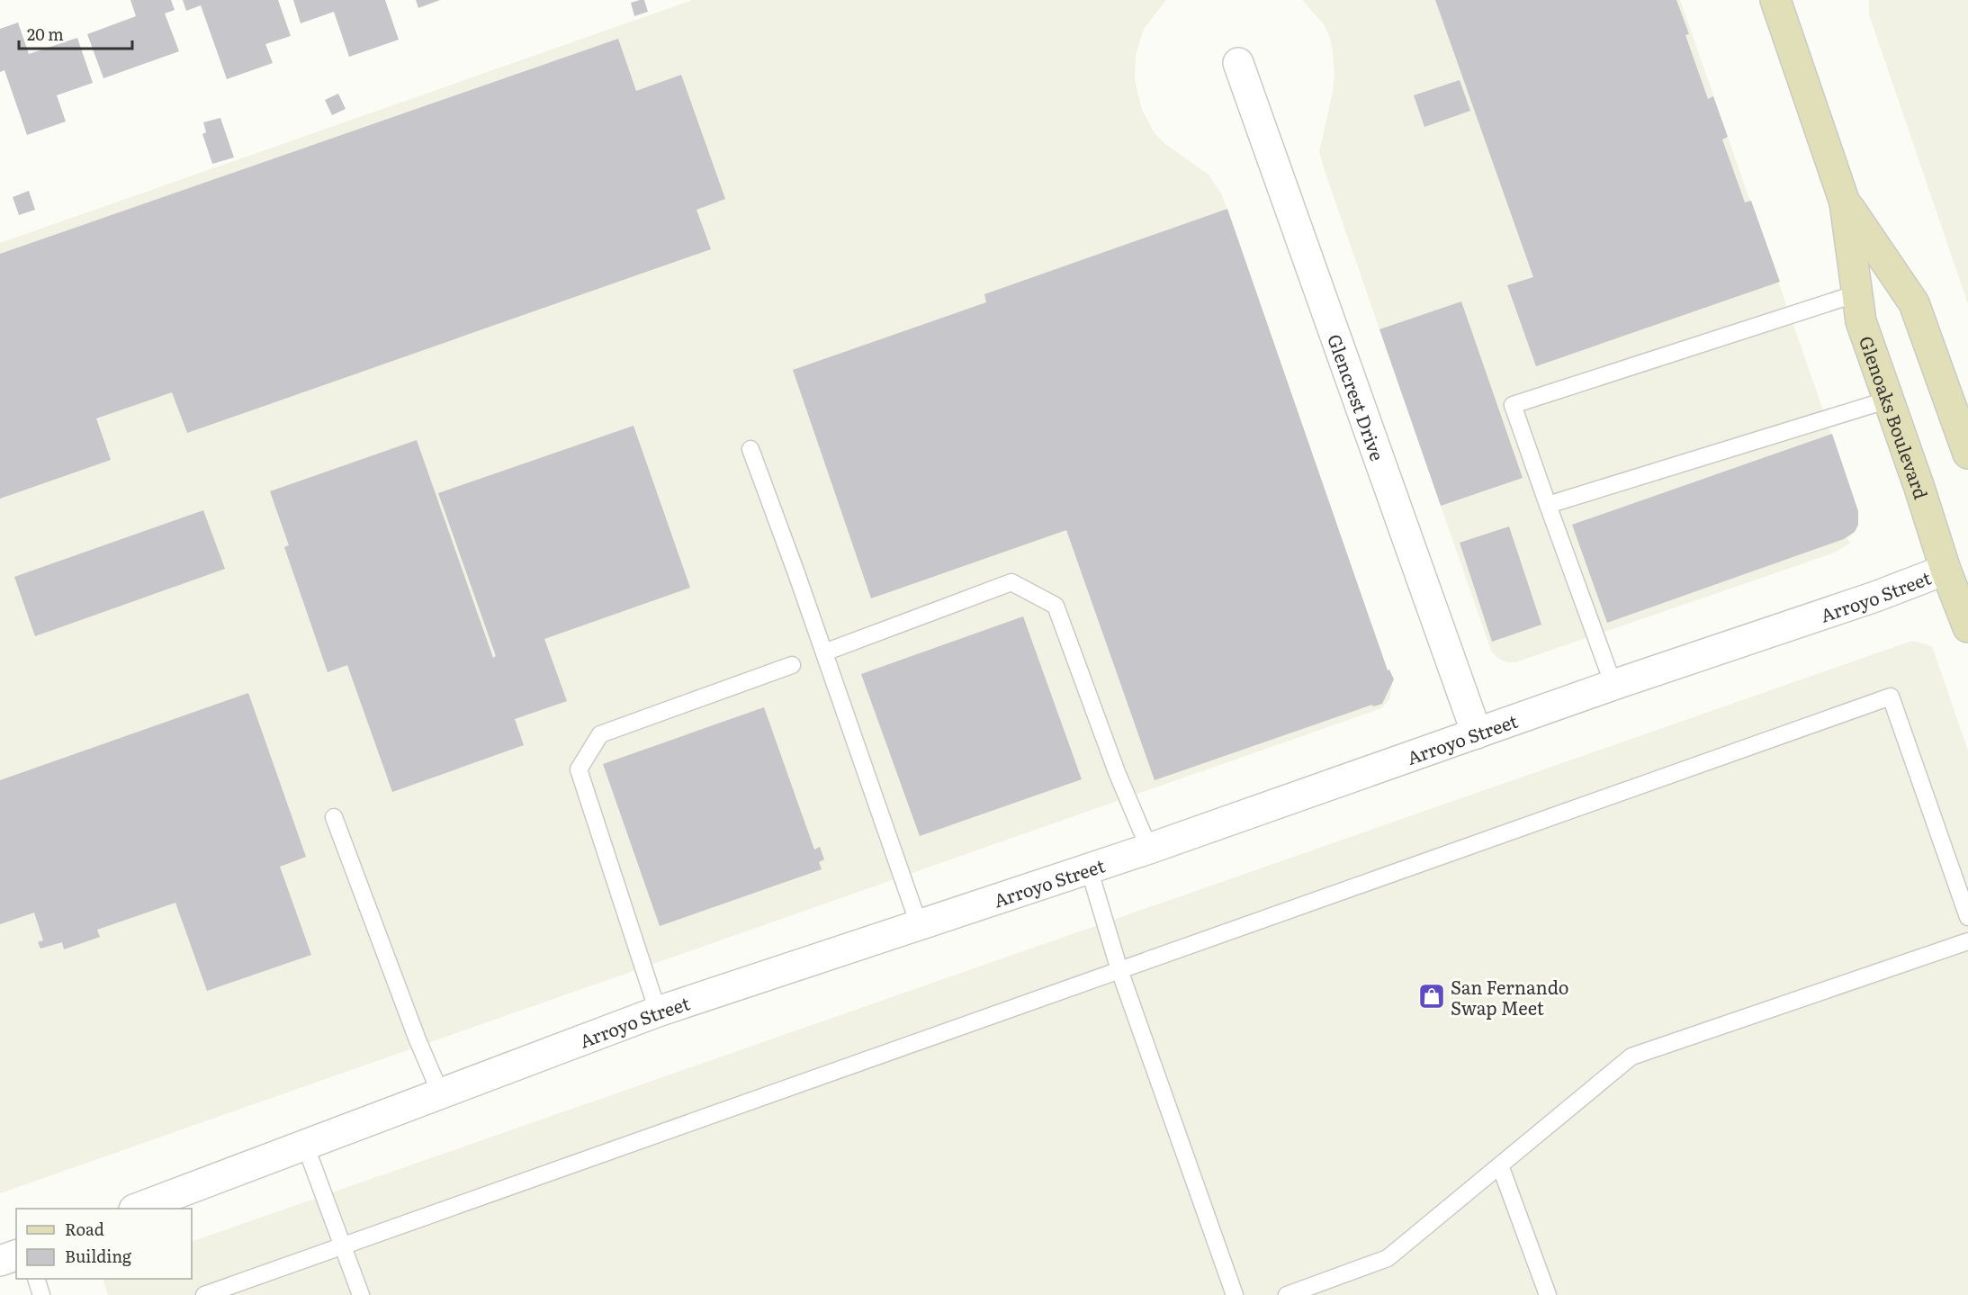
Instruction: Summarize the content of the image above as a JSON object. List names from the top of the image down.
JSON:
{
  "streets": {
    "main road": ["Glenoaks Boulevard"],
    "street": ["Glencrest Drive", "Arroyo Street"]
  },
  "crossings": [
    ["Glencrest Drive", "Arroyo Street"],
    ["Glenoaks Boulevard", "Arroyo Street"]
  ],
  "places": {
    "shop": ["San Fernando Swap Meet"]
  },
  "legend": ["Road", "Building"],
  "scale_bar": "20 m"
}
